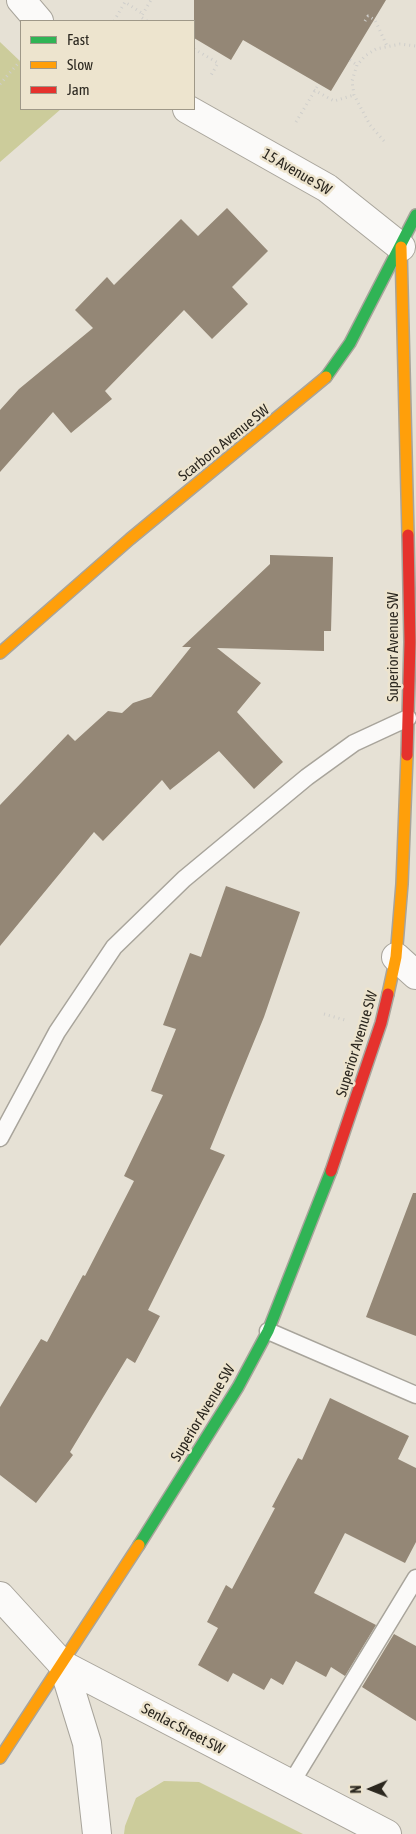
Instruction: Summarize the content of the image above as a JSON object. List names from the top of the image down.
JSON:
{
  "streets": {
    "street": [
      "15 Avenue SW",
      "Scarboro Avenue SW",
      "Superior Avenue SW",
      "Senlac Street SW"
    ]
  },
  "crossings": [
    ["15 Avenue SW", "Scarboro Avenue SW"],
    ["15 Avenue SW", "Superior Avenue SW"],
    ["Scarboro Avenue SW", "Superior Avenue SW"],
    ["Superior Avenue SW", "Senlac Street SW"]
  ],
  "legend": ["Fast", "Slow", "Jam"],
  "north": "left"
}
